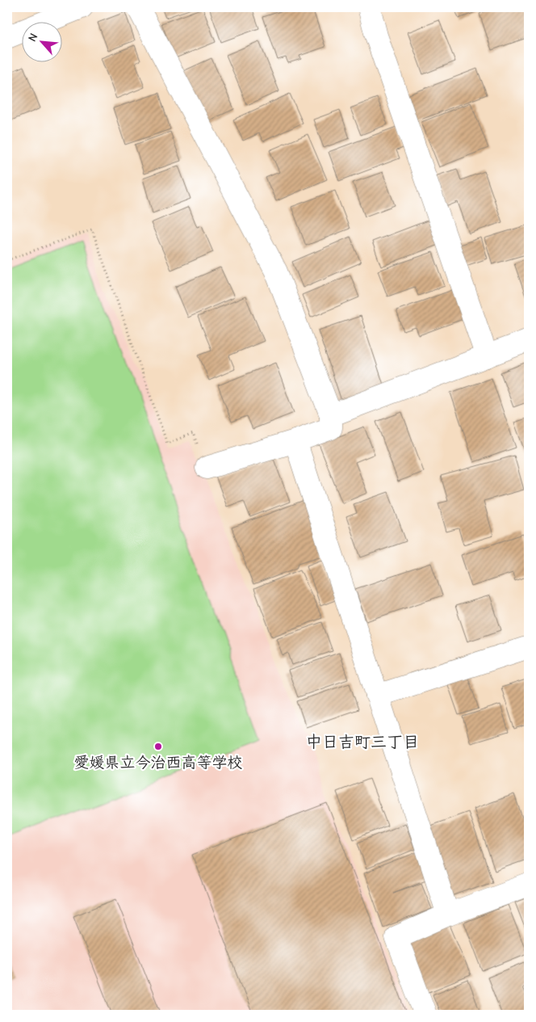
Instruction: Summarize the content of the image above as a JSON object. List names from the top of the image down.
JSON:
{
  "districts": ["中日吉町三丁目"],
  "places": ["愛媛県立今治西高等学校"],
  "north": "top left"
}
